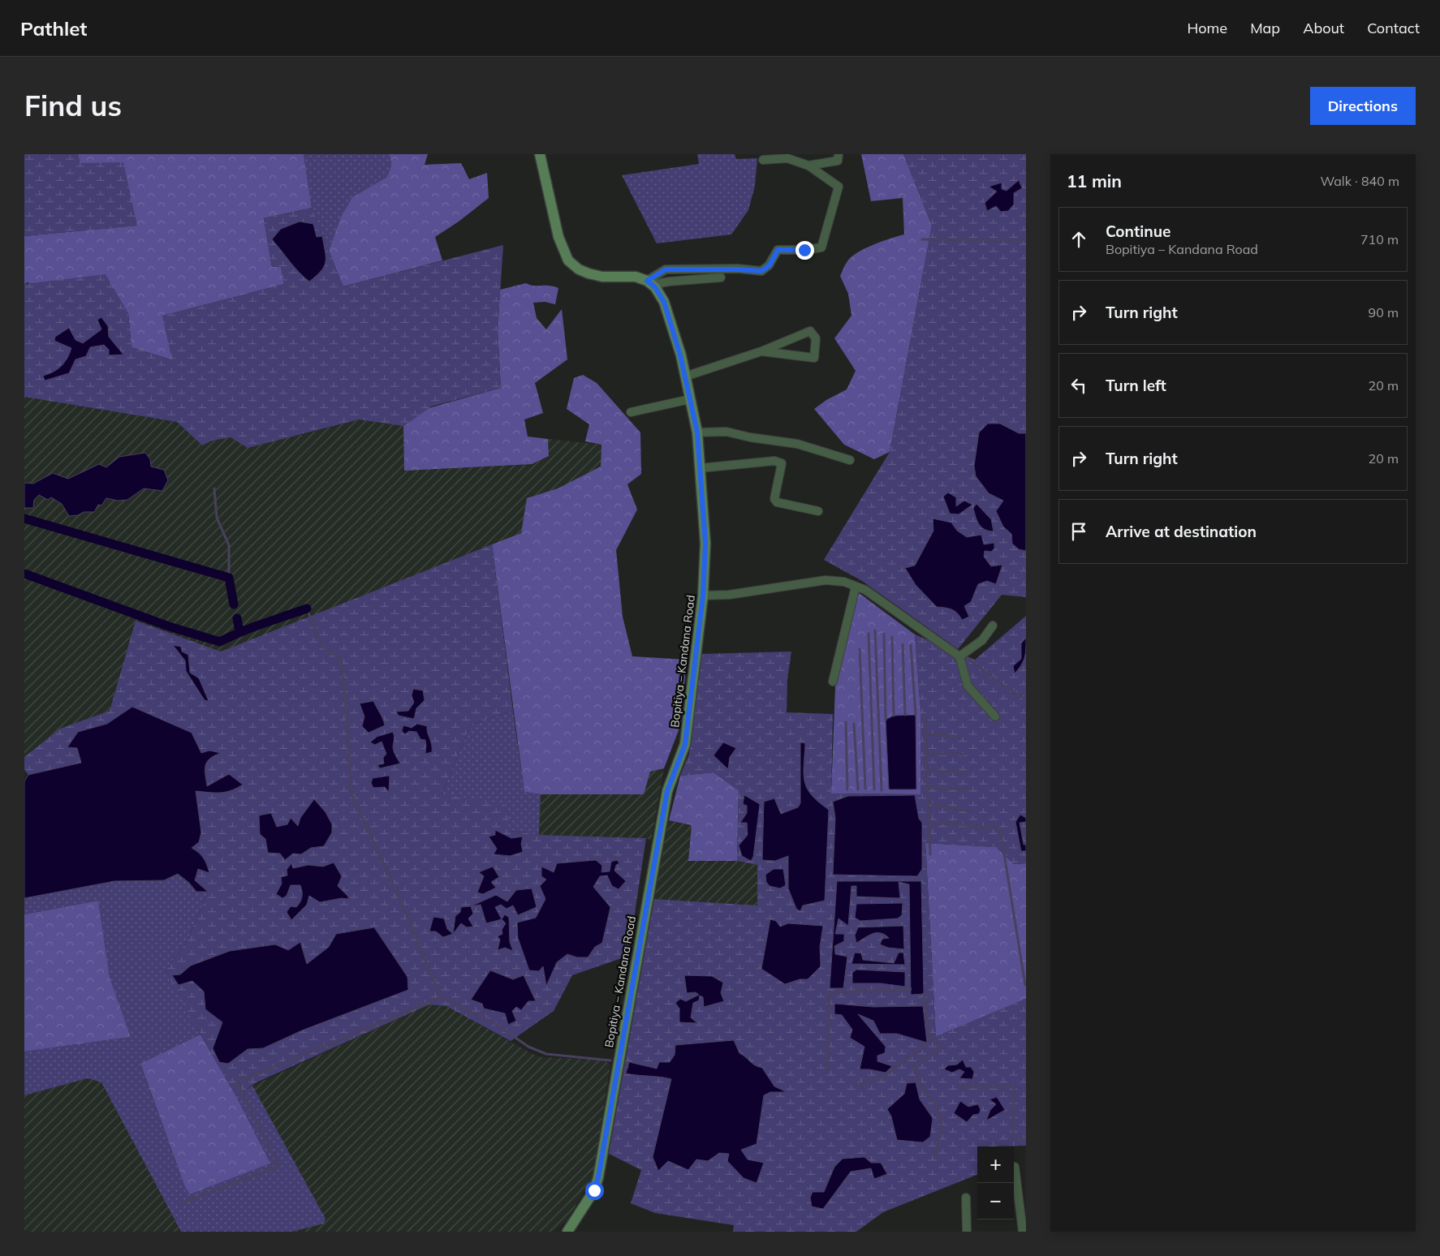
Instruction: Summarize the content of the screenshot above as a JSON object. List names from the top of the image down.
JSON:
{
  "streets": {
    "main road": ["Bopitiya – Kandana Road"]
  },
  "page": {
    "header": "Pathlet",
    "nav": [
      "Home",
      "Map",
      "About",
      "Contact"
    ],
    "buttons": "Directions",
    "title": "Find us",
    "heading": ["11 min", "Walk · 840 m"],
    "list": [
      ["Continue", "Bopitiya – Kandana Road", "710 m"],
      ["Turn right", "90 m"],
      ["Turn left", "20 m"],
      ["Turn right", "20 m"],
      "Arrive at destination"
    ],
    "map_buttons": ["+", "−"]
  }
}
